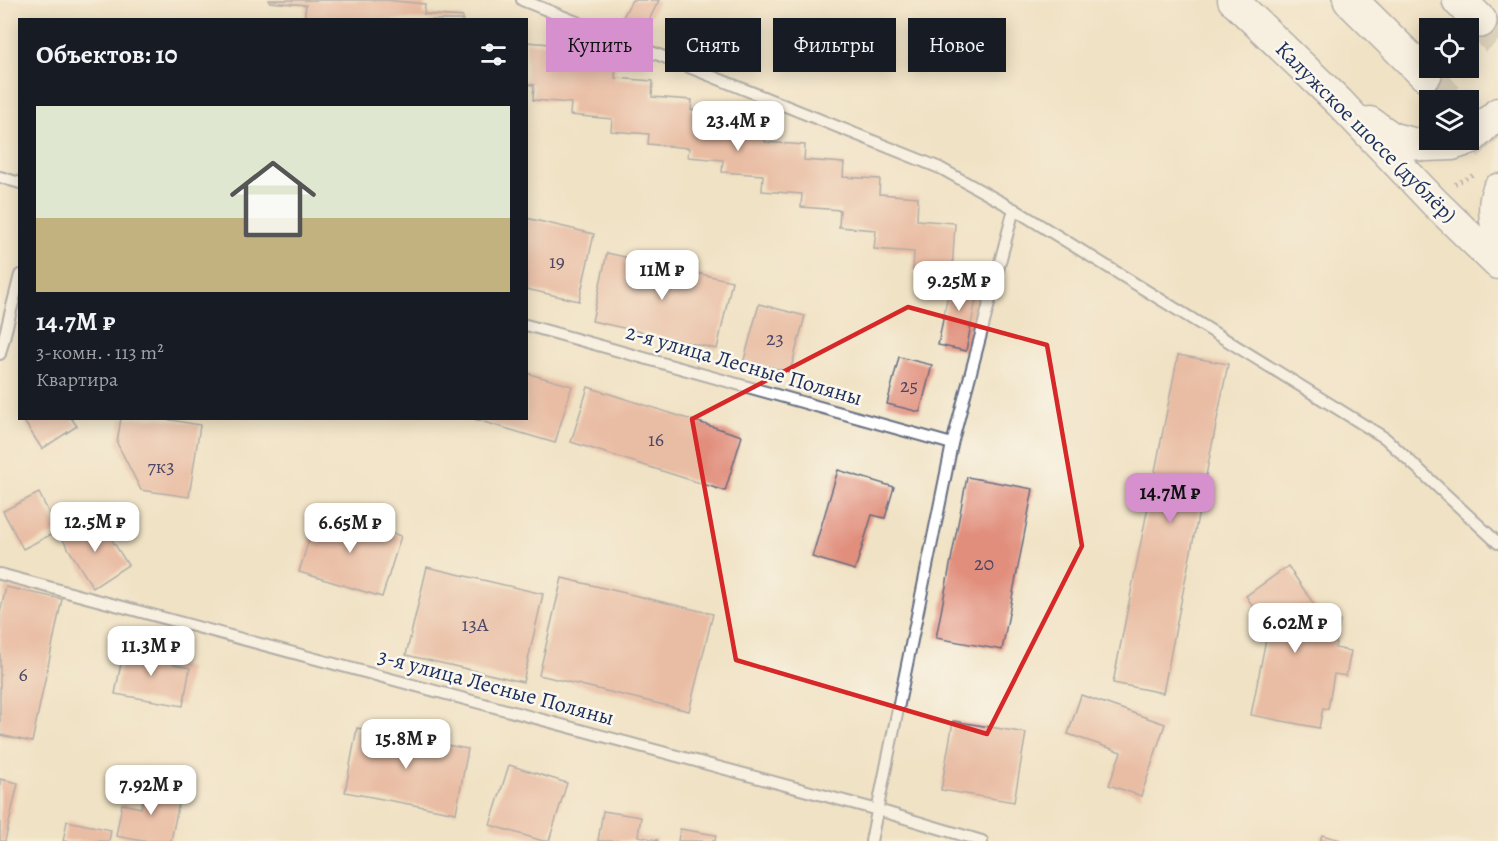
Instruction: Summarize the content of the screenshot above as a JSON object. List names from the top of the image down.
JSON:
{
  "streets": {
    "main road": ["Калужское шоссе (дублёр)"],
    "lane": ["2-я улица Лесные Поляны", "3-я улица Лесные Поляны"]
  },
  "house_numbers": [
    "19",
    "23",
    "25",
    "16",
    "7к3",
    "20",
    "13А",
    "6"
  ],
  "page": {
    "chip": [
      "Купить",
      "Снять",
      "Фильтры",
      "Новое"
    ],
    "heading": "Объектов: 10",
    "list": [
      {
        "name": "14.7M ₽",
        "note": "3-комн. · 113 m² · Квартира"
      }
    ],
    "price": [
      "23.4M ₽",
      "11M ₽",
      "9.25M ₽",
      "14.7M ₽",
      "12.5M ₽",
      "6.65M ₽",
      "6.02M ₽",
      "11.3M ₽",
      "15.8M ₽",
      "7.92M ₽"
    ]
  }
}
